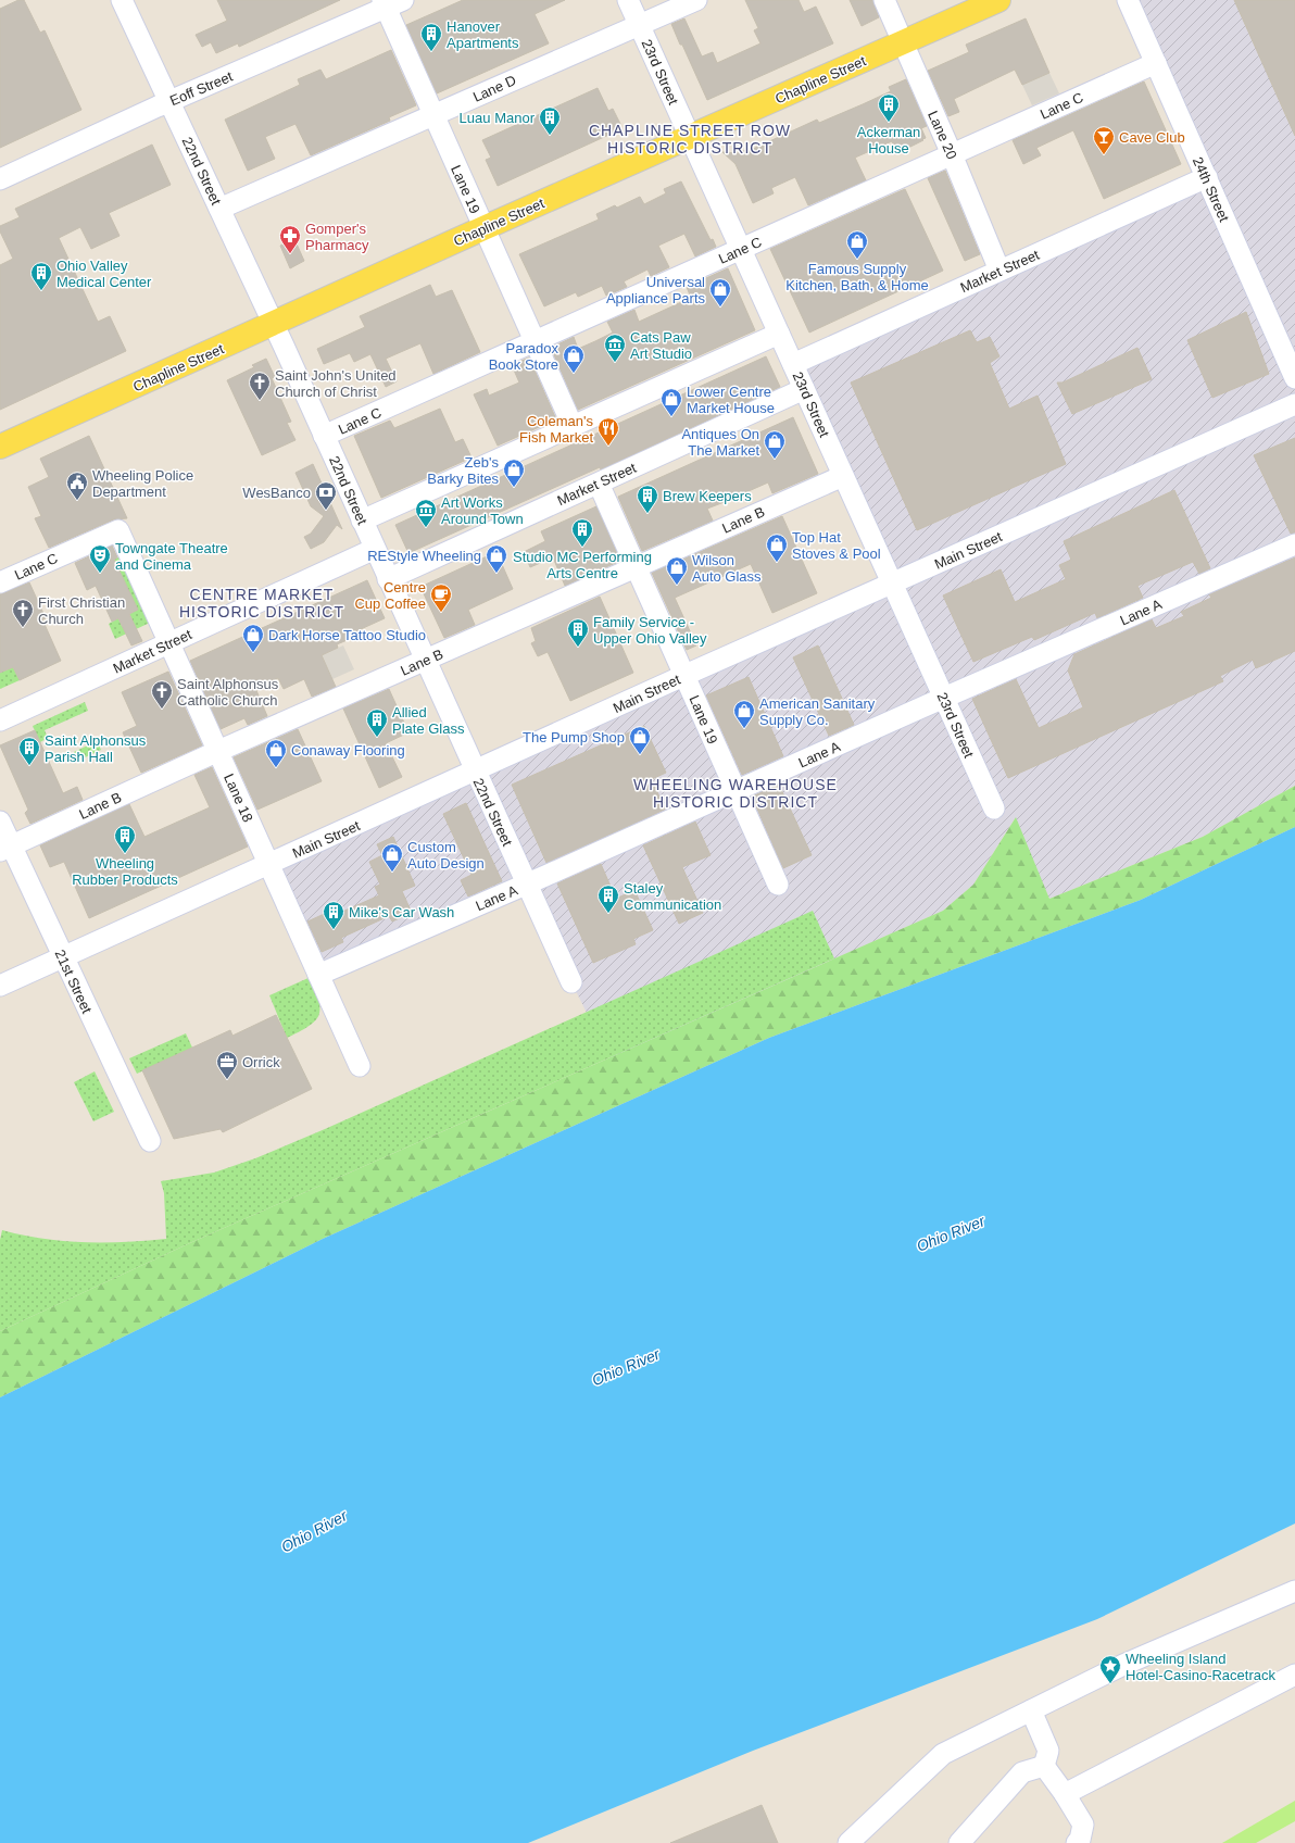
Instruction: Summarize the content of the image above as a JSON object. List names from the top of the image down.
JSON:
{
  "streets": {
    "main road": ["Chapline Street"],
    "street": [
      "23rd Street",
      "Eoff Street",
      "Lane D",
      "Lane C",
      "Lane 20",
      "22nd Street",
      "Lane 19",
      "24th Street",
      "Market Street",
      "Lane B",
      "Main Street",
      "Lane A",
      "Lane 18",
      "21st Street"
    ]
  },
  "crossings": [
    ["23rd Street", "Chapline Street"],
    ["23rd Street", "Lane D"],
    ["23rd Street", "Lane C"],
    ["23rd Street", "Market Street"],
    ["23rd Street", "Lane B"],
    ["23rd Street", "Main Street"],
    ["23rd Street", "Lane A"],
    ["Chapline Street", "Lane 20"],
    ["Chapline Street", "22nd Street"],
    ["Chapline Street", "Lane 19"],
    ["Eoff Street", "22nd Street"],
    ["Eoff Street", "Lane 19"],
    ["Lane D", "22nd Street"],
    ["Lane D", "Lane 19"],
    ["Lane C", "Lane 20"],
    ["Lane C", "22nd Street"],
    ["Lane C", "Lane 19"],
    ["Lane C", "24th Street"],
    ["Lane C", "Lane 18"],
    ["Lane 20", "Market Street"],
    ["22nd Street", "Market Street"],
    ["22nd Street", "Lane B"],
    ["22nd Street", "Main Street"],
    ["22nd Street", "Lane A"],
    ["Lane 19", "Market Street"],
    ["Lane 19", "Lane B"],
    ["Lane 19", "Main Street"],
    ["Lane 19", "Lane A"],
    ["24th Street", "Market Street"],
    ["Market Street", "Lane 18"],
    ["Lane B", "Lane 18"],
    ["Lane B", "21st Street"],
    ["Main Street", "Lane 18"],
    ["Main Street", "21st Street"],
    ["Lane A", "Lane 18"]
  ],
  "districts": ["CHAPLINE STREET ROW HISTORIC DISTRICT", "CENTRE MARKET HISTORIC DISTRICT", "WHEELING WAREHOUSE HISTORIC DISTRICT"],
  "water": ["Ohio River"],
  "places": {
    "building": [
      "Hanover Apartments",
      "Ackerman House",
      "Luau Manor",
      "Ohio Valley Medical Center",
      "Brew Keepers",
      "Studio MC Performing Arts Centre",
      "Family Service - Upper Ohio Valley",
      "Allied Plate Glass",
      "Saint Alphonsus Parish Hall",
      "Wheeling Rubber Products",
      "Staley Communication",
      "Mike's Car Wash"
    ],
    "bar": ["Cave Club"],
    "pharmacy": ["Gomper's Pharmacy"],
    "shop": [
      "Famous Supply Kitchen, Bath, & Home",
      "Universal Appliance Parts",
      "Paradox Book Store",
      "Lower Centre Market House",
      "Antiques On The Market",
      "Zeb's Barky Bites",
      "Top Hat Stoves & Pool",
      "REStyle Wheeling",
      "Wilson Auto Glass",
      "Dark Horse Tattoo Studio",
      "American Sanitary Supply Co.",
      "The Pump Shop",
      "Conaway Flooring",
      "Custom Auto Design"
    ],
    "museum": ["Cats Paw Art Studio", "Art Works Around Town"],
    "church": ["Saint John's United Church of Christ", "First Christian Church", "Saint Alphonsus Catholic Church"],
    "restaurant": ["Coleman's Fish Market"],
    "public building": ["Wheeling Police Department"],
    "bank": ["WesBanco"],
    "theatre": ["Towngate Theatre and Cinema"],
    "cafe": ["Centre Cup Coffee"],
    "office": ["Orrick"],
    "place": ["Wheeling Island Hotel-Casino-Racetrack"]
  }
}
